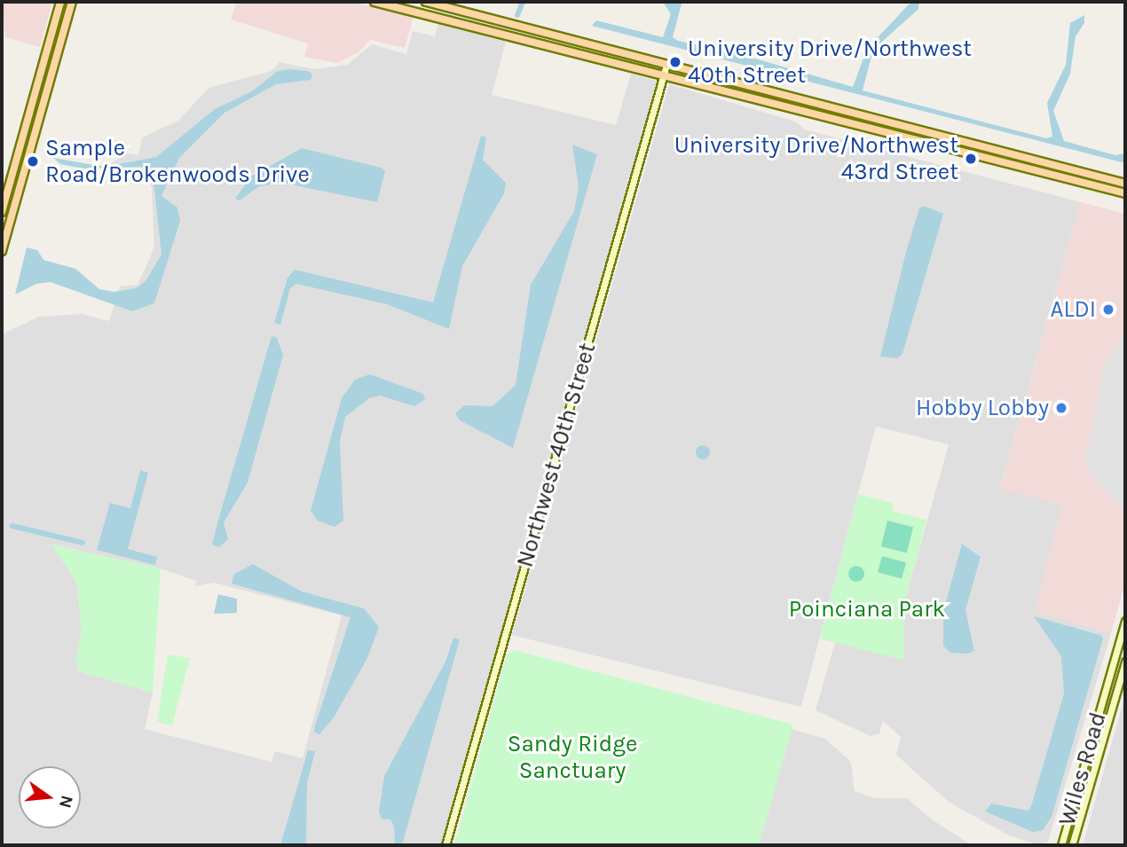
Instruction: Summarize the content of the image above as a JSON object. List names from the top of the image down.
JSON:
{
  "streets": {
    "street": ["Northwest 40th Street", "Wiles Road"]
  },
  "parks": ["Poinciana Park", "Sandy Ridge Sanctuary"],
  "places": [
    "University Drive/Northwest 40th Street",
    "University Drive/Northwest 43rd Street",
    "Sample Road/Brokenwoods Drive",
    "ALDI",
    "Hobby Lobby"
  ],
  "north": "right"
}
